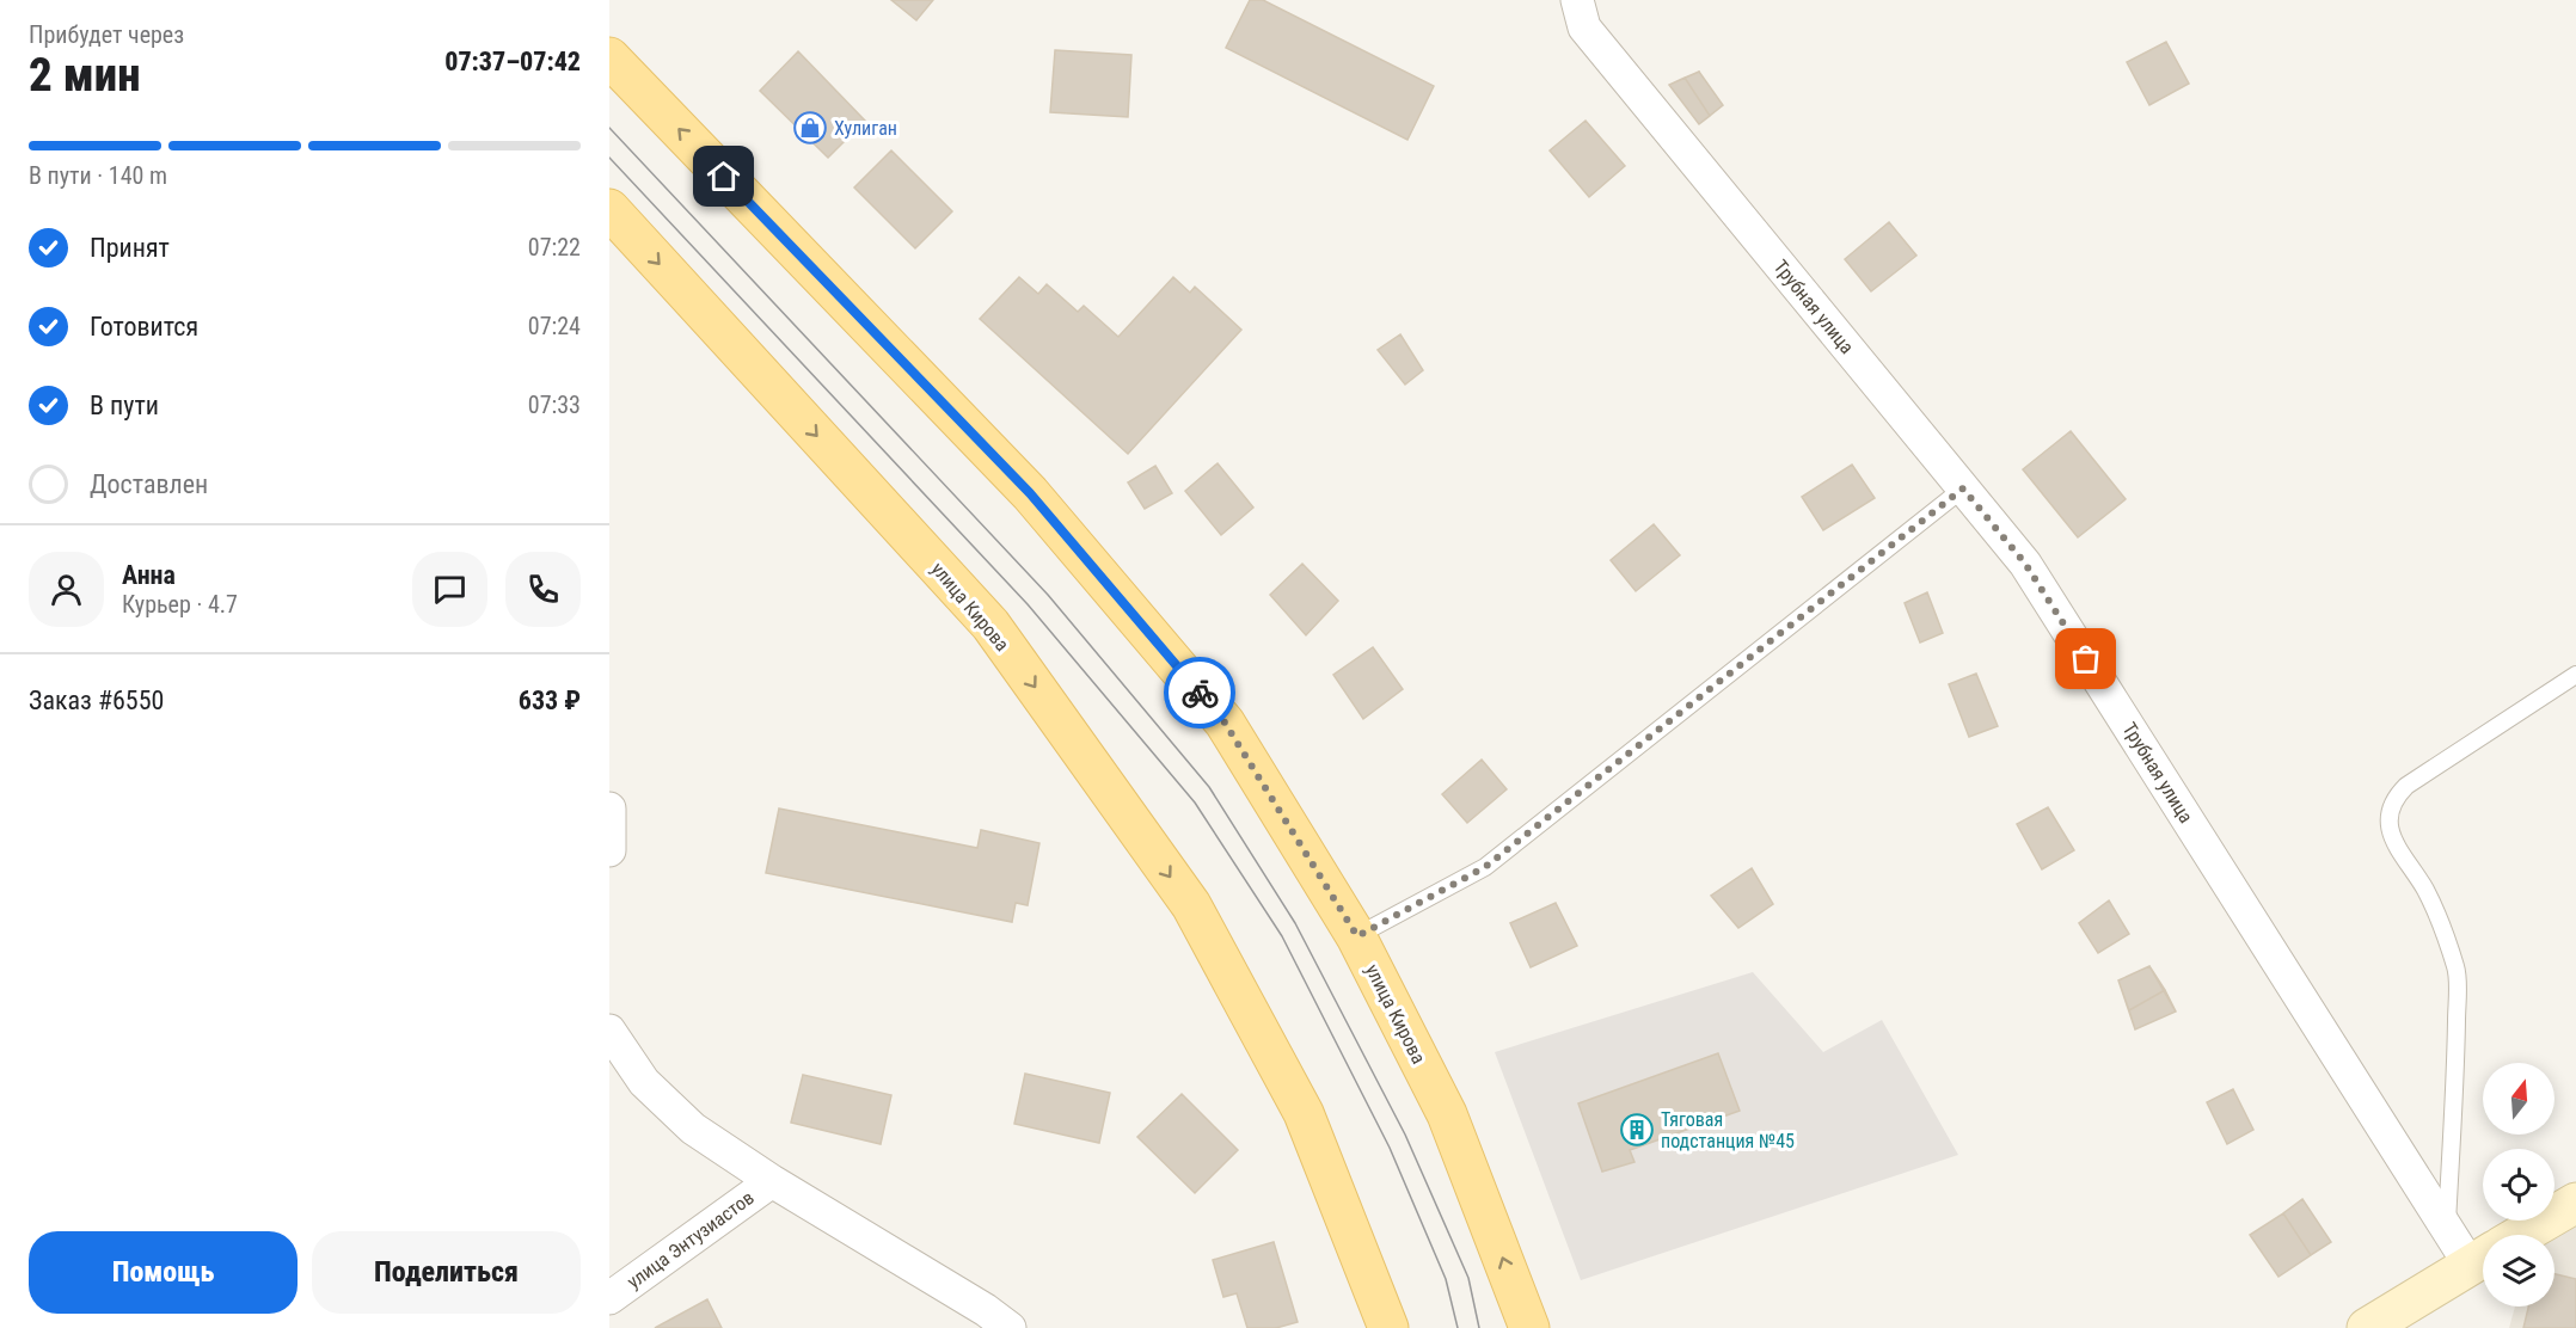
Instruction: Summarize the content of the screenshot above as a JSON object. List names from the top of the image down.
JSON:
{
  "streets": {
    "main road": ["улица Кирова"],
    "street": ["Трубная улица", "улица Энтузиастов"]
  },
  "places": {
    "shop": ["Хулиган"],
    "building": ["Тяговая подстанция №45"]
  },
  "north": "top",
  "page": {
    "heading": ["2 мин", "Прибудет через", "07:37–07:42"],
    "panel": [
      "Анна",
      "Курьер · 4.7",
      "Заказ #6550",
      "633 ₽"
    ],
    "bar": "В пути · 140 m",
    "list": [
      ["Принят", "07:22"],
      ["Готовится", "07:24"],
      ["В пути", "07:33"],
      "Доставлен"
    ],
    "buttons": ["Помощь", "Поделиться"]
  }
}
